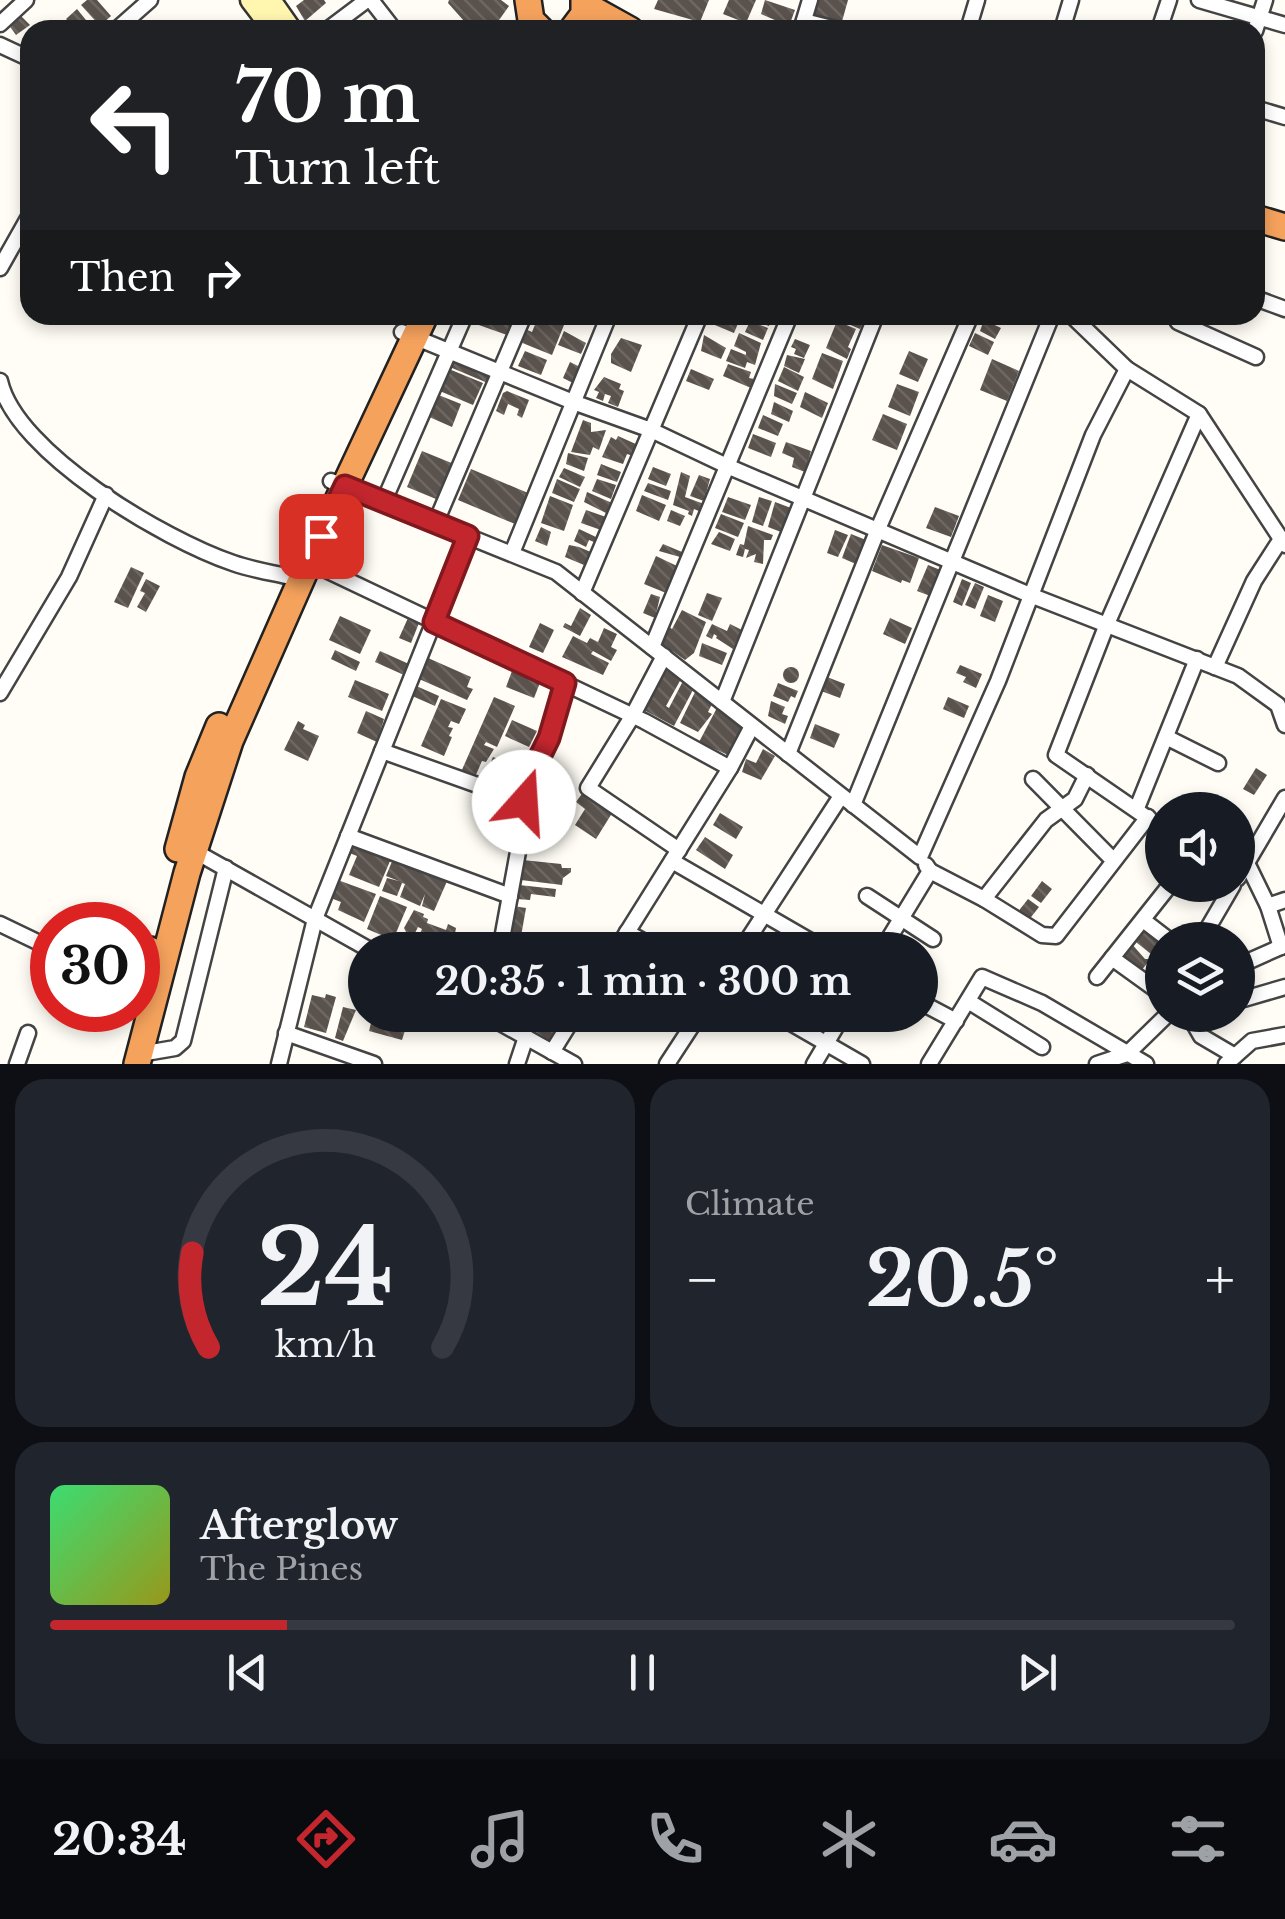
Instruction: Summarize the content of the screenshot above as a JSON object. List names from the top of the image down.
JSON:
{
  "page": {
    "turn": ["70 m", "Turn left"],
    "then": "Then",
    "limit": "30",
    "trip": "20:35 · 1 min · 300 m",
    "tile": "Climate",
    "heat": ["−", "20.5°", "+"],
    "song": ["Afterglow", "The Pines"],
    "tabs": "20:34",
    "gauge": ["24", "km/h"]
  }
}
